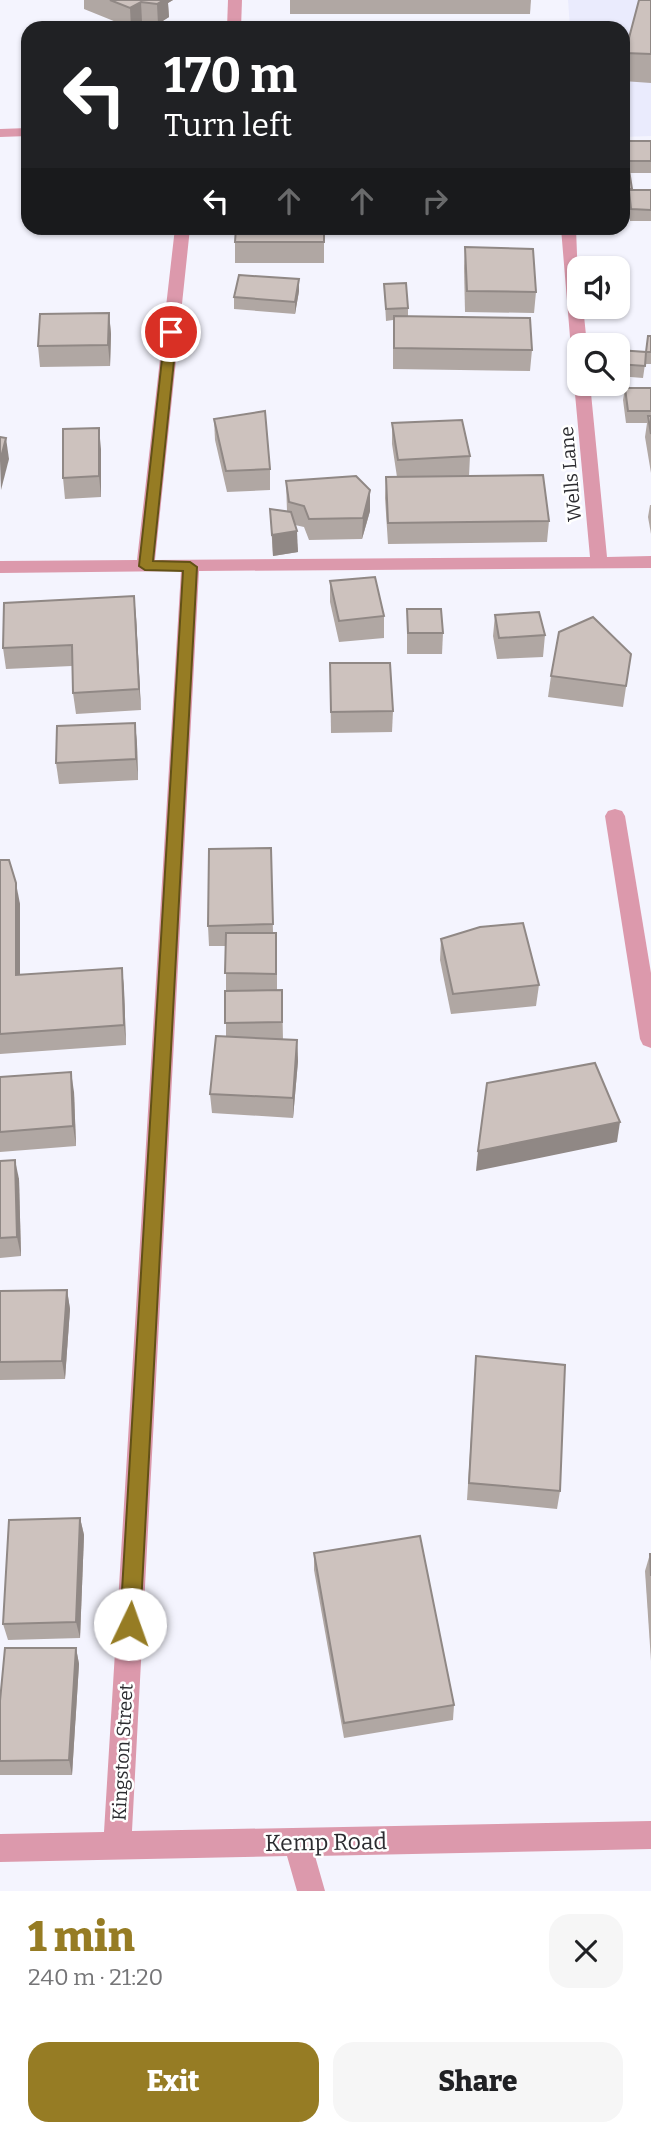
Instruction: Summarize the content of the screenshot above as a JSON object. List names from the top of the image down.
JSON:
{
  "streets": {
    "street": ["Wells Lane", "Kingston Street", "Kemp Road"]
  },
  "crossings": [
    ["Kingston Street", "Kemp Road"]
  ],
  "page": {
    "turn": ["170 m", "Turn left"],
    "heading": ["1 min", "240 m · 21:20"],
    "buttons": ["Exit", "Share"]
  }
}
